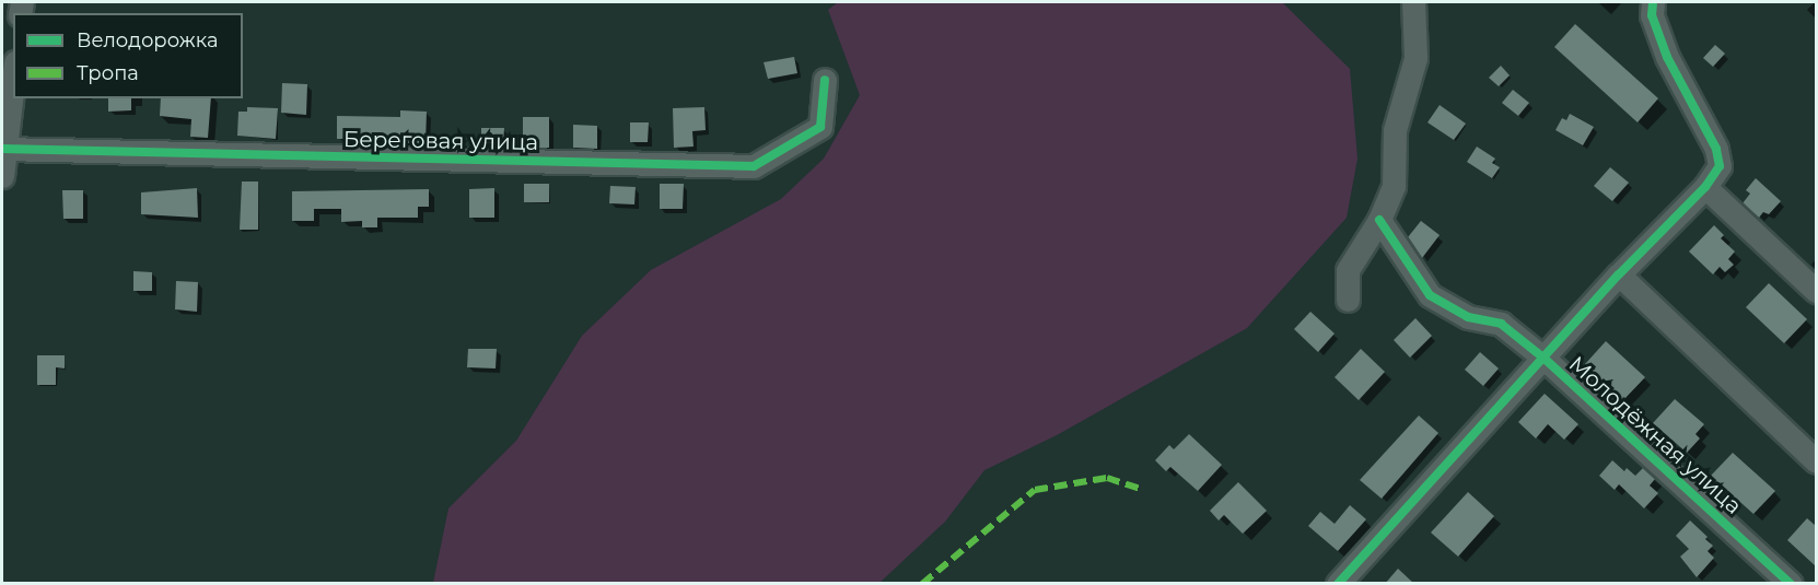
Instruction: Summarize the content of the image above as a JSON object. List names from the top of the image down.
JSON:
{
  "streets": {
    "street": ["Береговая улица", "Молодёжная улица"]
  },
  "legend": ["Велодорожка", "Тропа"]
}
